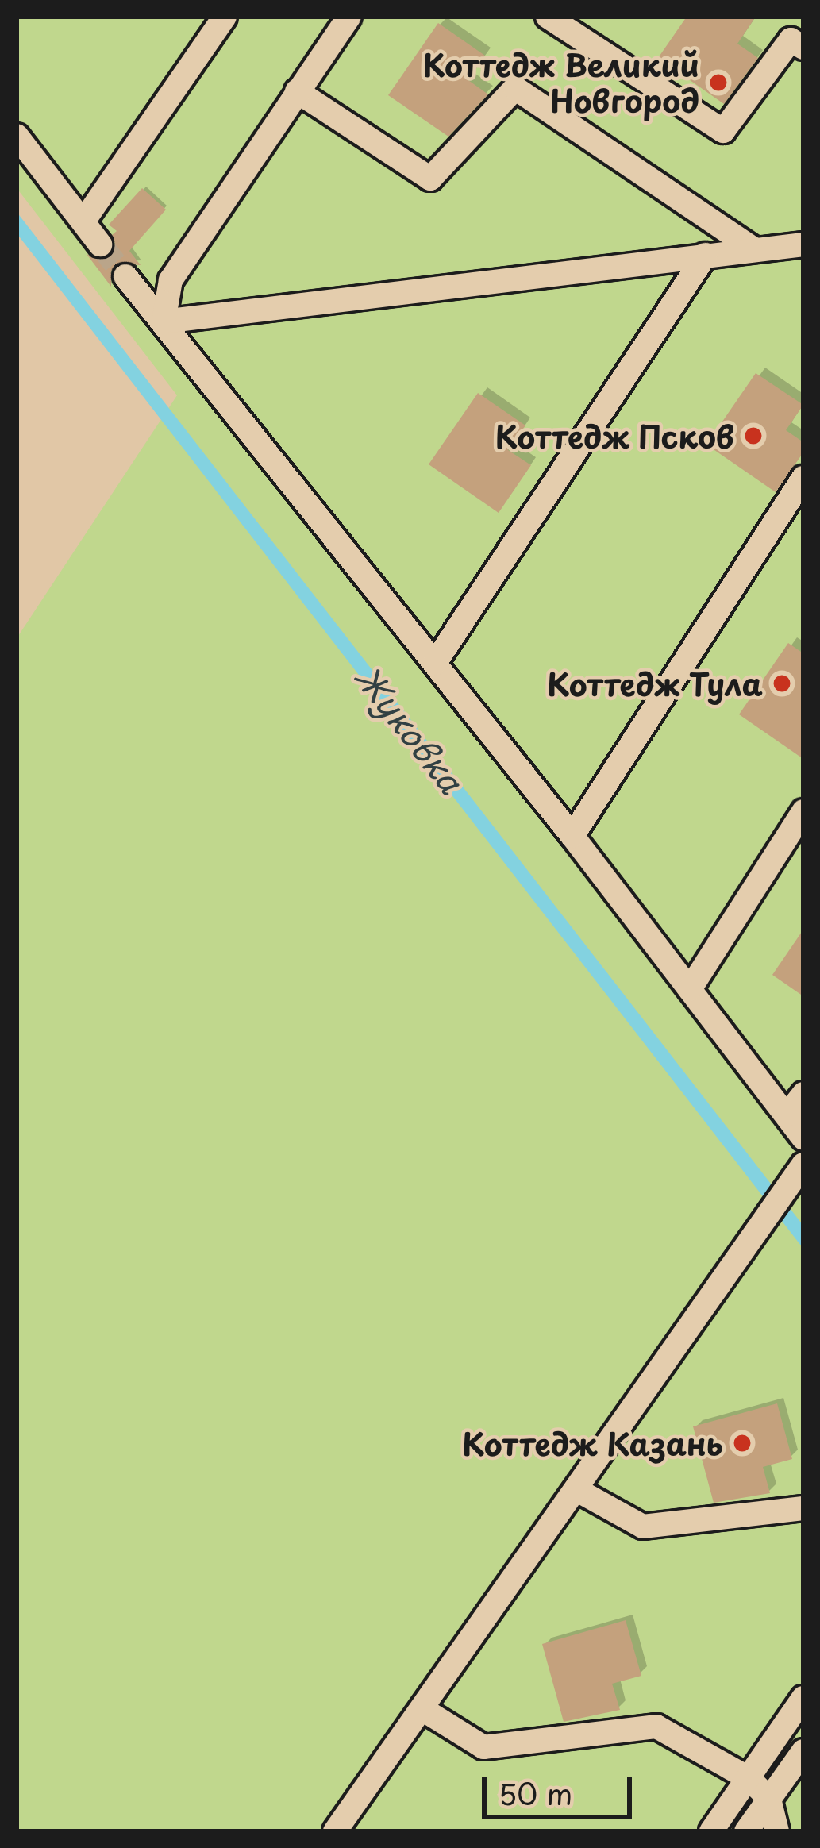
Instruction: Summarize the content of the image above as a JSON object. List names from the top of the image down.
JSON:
{
  "water": ["Жуковка"],
  "places": [
    "Коттедж Великий Новгород",
    "Коттедж Псков",
    "Коттедж Тула",
    "Коттедж Казань"
  ],
  "scale_bar": "50 m"
}
